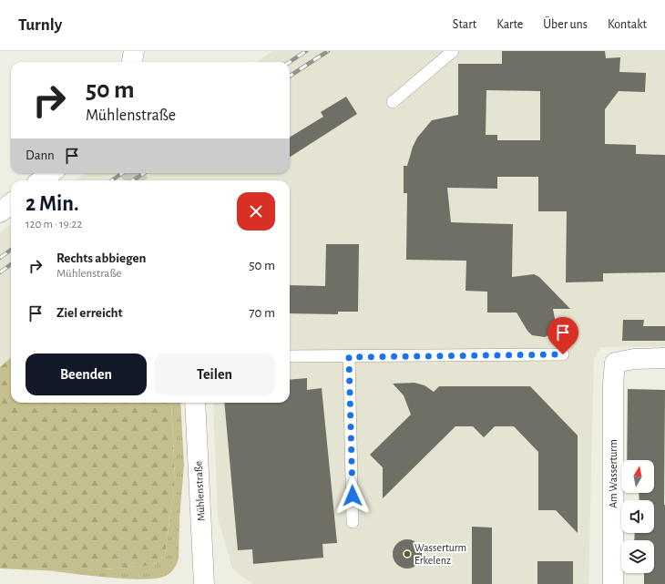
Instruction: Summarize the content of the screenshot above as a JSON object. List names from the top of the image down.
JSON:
{
  "streets": {
    "street": ["Am Wasserturm", "Mühlenstraße"]
  },
  "places": ["Wasserturm Erkelenz"],
  "north": "top",
  "page": {
    "header": "Turnly",
    "nav": [
      "Start",
      "Karte",
      "Über uns",
      "Kontakt"
    ],
    "turn": ["50 m", "Mühlenstraße"],
    "then": "Dann",
    "heading": ["2 Min.", "120 m · 19:22"],
    "list": [
      {
        "name": "Rechts abbiegen",
        "note": "Mühlenstraße",
        "value": "50 m"
      },
      {
        "name": "Ziel erreicht",
        "value": "70 m"
      }
    ],
    "buttons": ["Beenden", "Teilen"]
  }
}
